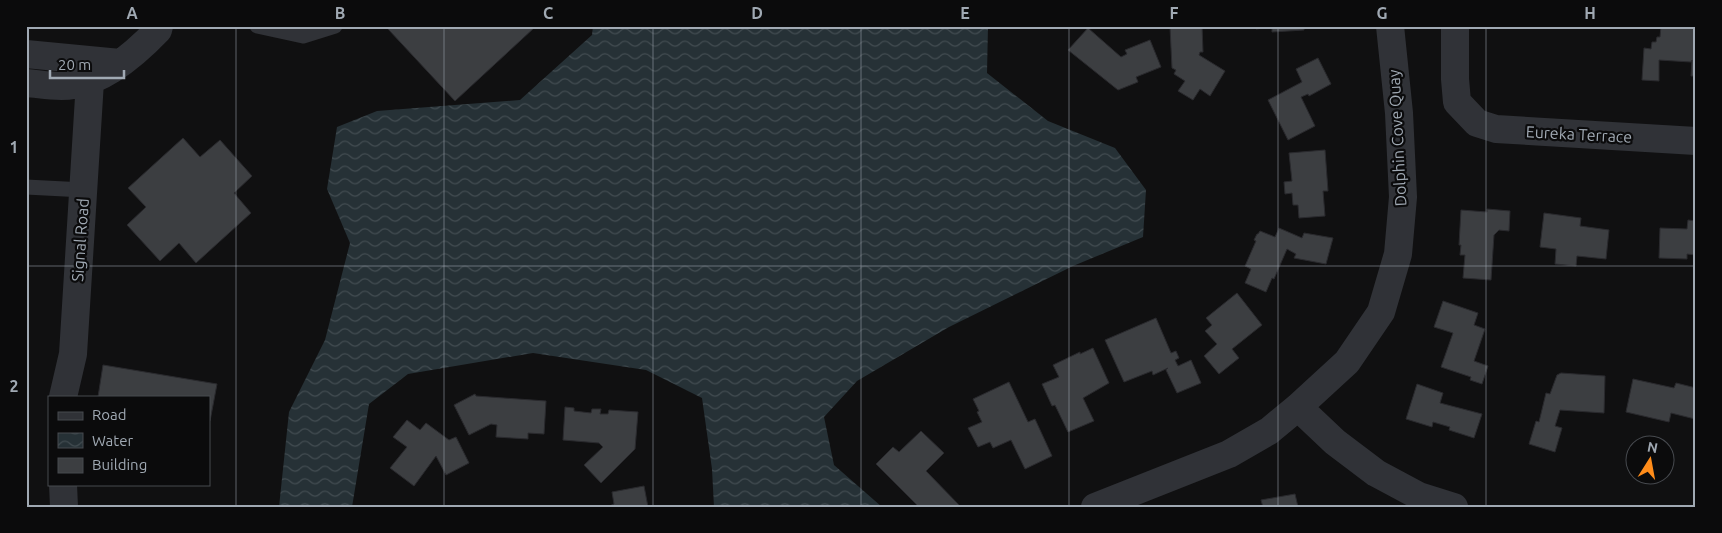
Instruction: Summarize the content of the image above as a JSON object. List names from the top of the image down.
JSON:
{
  "streets": {
    "street": ["Eureka Terrace", "Dolphin Cove Quay", "Signal Road"]
  },
  "legend": ["Road", "Water", "Building"],
  "scale_bar": "20 m",
  "north": "top",
  "grid": {
    "columns": [
      "A",
      "B",
      "C",
      "D",
      "E",
      "F",
      "G",
      "H"
    ],
    "rows": ["1", "2"]
  }
}
